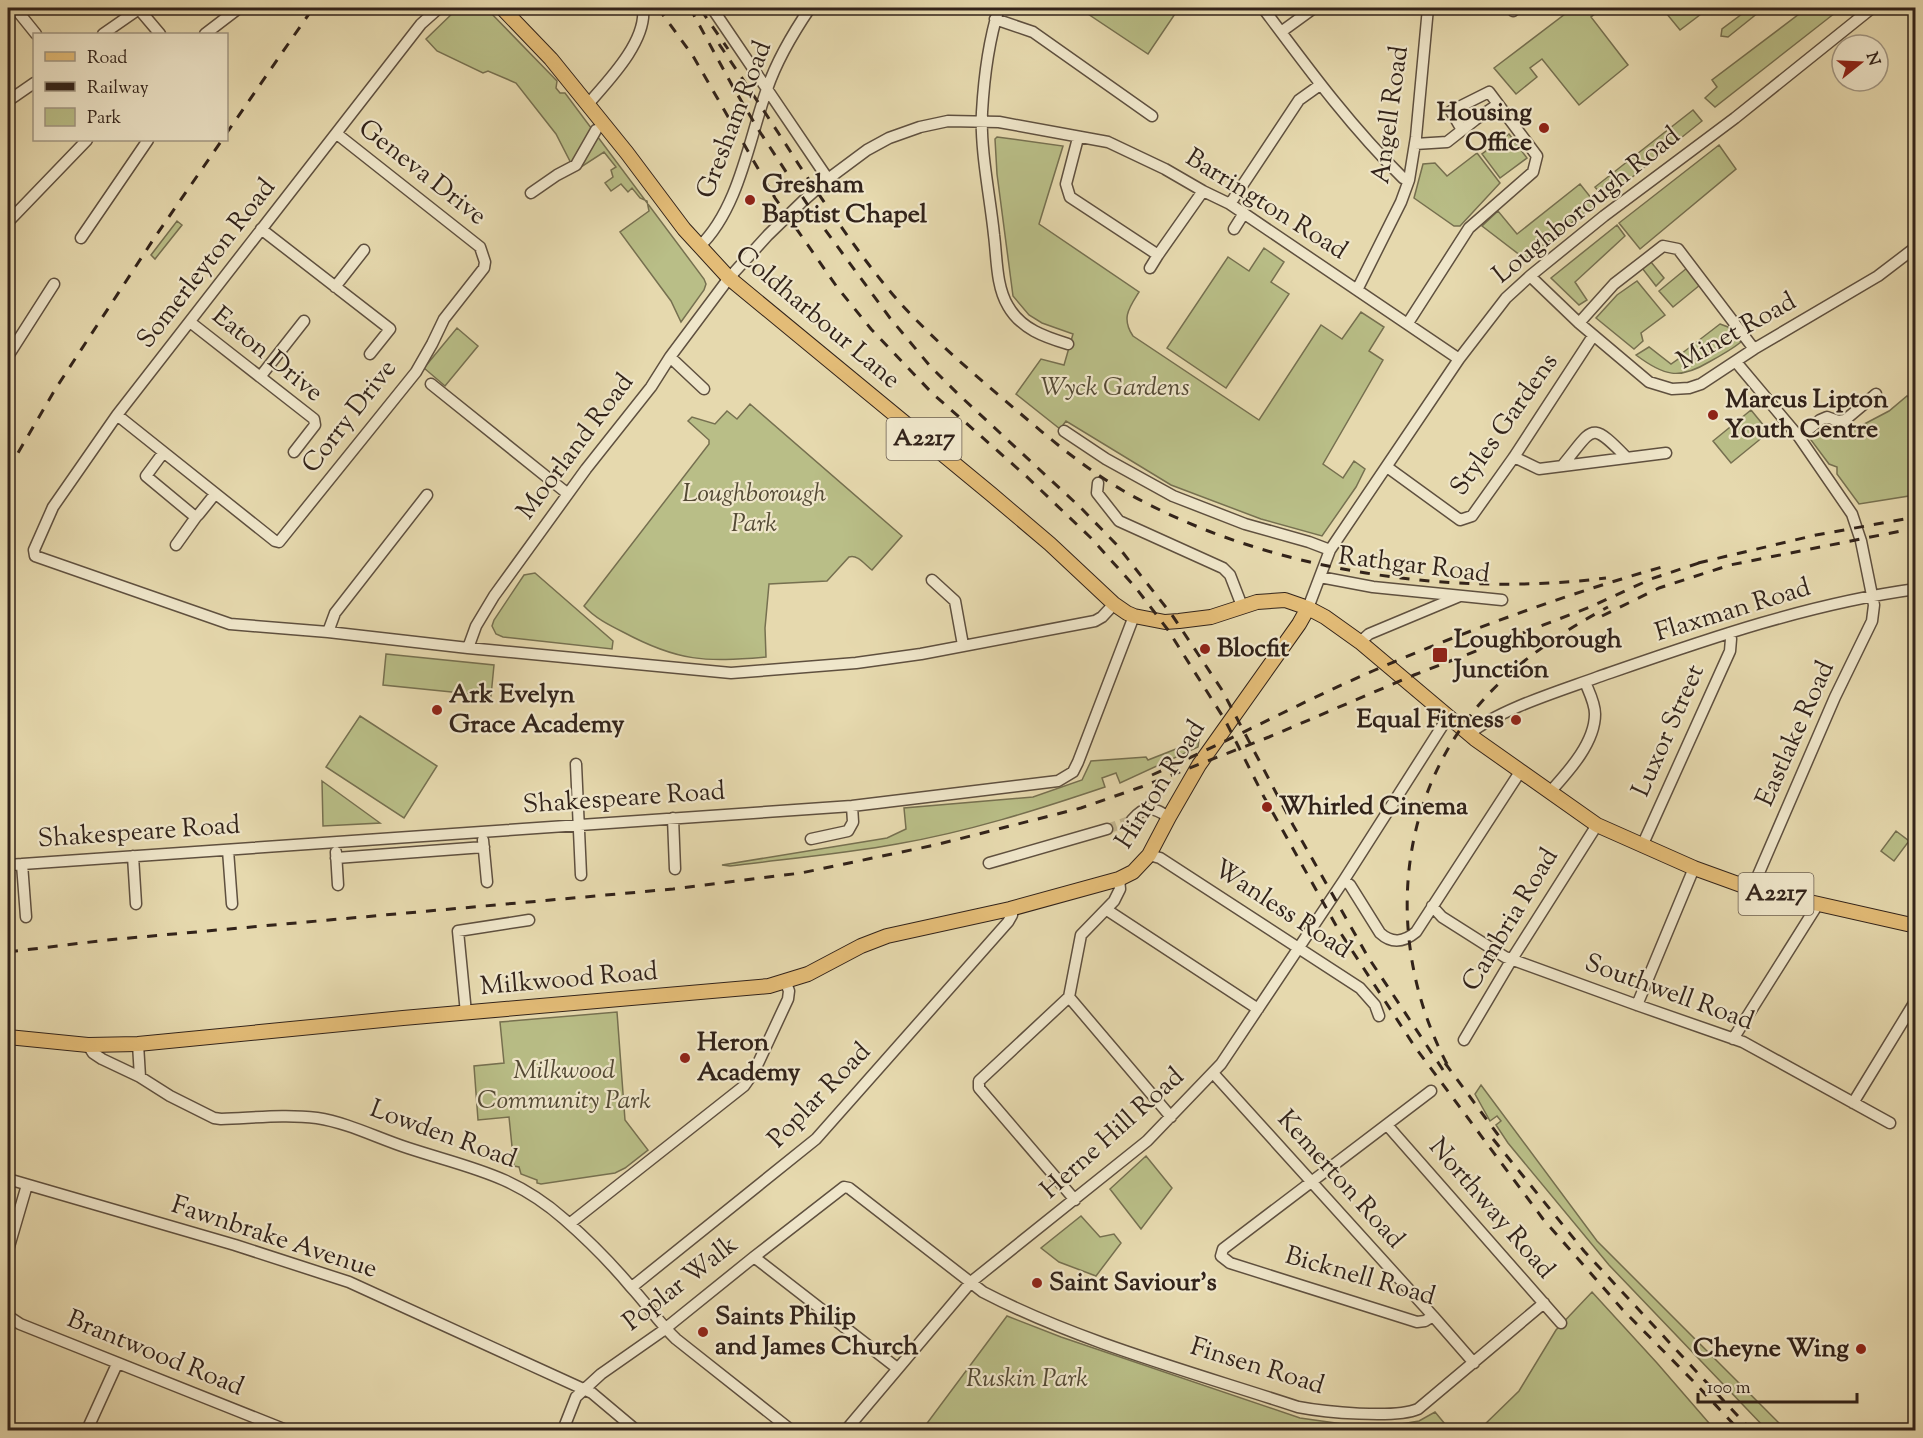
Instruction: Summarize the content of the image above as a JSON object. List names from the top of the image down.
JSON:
{
  "streets": {
    "main road": [
      "Coldharbour Lane",
      "A2217",
      "Hinton Road",
      "Milkwood Road"
    ],
    "street": [
      "Angell Road",
      "Gresham Road",
      "Geneva Drive",
      "Barrington Road",
      "Loughborough Road",
      "Somerleyton Road",
      "Minet Road",
      "Eaton Drive",
      "Corry Drive",
      "Styles Gardens",
      "Moorland Road",
      "Rathgar Road",
      "Flaxman Road",
      "Luxor Street",
      "Eastlake Road",
      "Shakespeare Road",
      "Wanless Road",
      "Cambria Road",
      "Southwell Road",
      "Poplar Road",
      "Herne Hill Road",
      "Lowden Road",
      "Kemerton Road",
      "Northway Road",
      "Fawnbrake Avenue",
      "Bicknell Road",
      "Poplar Walk",
      "Brantwood Road",
      "Finsen Road"
    ]
  },
  "crossings": [
    ["Angell Road", "Barrington Road"],
    ["Gresham Road", "Coldharbour Lane"],
    ["Geneva Drive", "Somerleyton Road"],
    ["Geneva Drive", "Corry Drive"],
    ["Barrington Road", "Loughborough Road"],
    ["Barrington Road", "Coldharbour Lane"],
    ["Barrington Road", "Moorland Road"],
    ["Loughborough Road", "Coldharbour Lane"],
    ["Loughborough Road", "Minet Road"],
    ["Loughborough Road", "Styles Gardens"],
    ["Loughborough Road", "Rathgar Road"],
    ["Loughborough Road", "Hinton Road"],
    ["Somerleyton Road", "Eaton Drive"],
    ["Somerleyton Road", "Corry Drive"],
    ["Coldharbour Lane", "Moorland Road"],
    ["Coldharbour Lane", "Flaxman Road"],
    ["Coldharbour Lane", "Luxor Street"],
    ["Coldharbour Lane", "Eastlake Road"],
    ["Coldharbour Lane", "Hinton Road"],
    ["Coldharbour Lane", "Shakespeare Road"],
    ["Coldharbour Lane", "Cambria Road"],
    ["Coldharbour Lane", "Herne Hill Road"],
    ["Minet Road", "Styles Gardens"],
    ["Minet Road", "Eastlake Road"],
    ["Flaxman Road", "Luxor Street"],
    ["Flaxman Road", "Eastlake Road"],
    ["Hinton Road", "Wanless Road"],
    ["Hinton Road", "Milkwood Road"],
    ["Wanless Road", "Herne Hill Road"],
    ["Cambria Road", "Southwell Road"],
    ["Milkwood Road", "Poplar Road"],
    ["Milkwood Road", "Lowden Road"],
    ["Poplar Road", "Lowden Road"],
    ["Herne Hill Road", "Kemerton Road"],
    ["Herne Hill Road", "Finsen Road"],
    ["Lowden Road", "Poplar Walk"],
    ["Kemerton Road", "Bicknell Road"],
    ["Northway Road", "Finsen Road"],
    ["Fawnbrake Avenue", "Poplar Walk"],
    ["Bicknell Road", "Finsen Road"],
    ["Poplar Walk", "Finsen Road"]
  ],
  "parks": [
    "Wyck Gardens",
    "Loughborough Park",
    "Milkwood Community Park",
    "Ruskin Park"
  ],
  "places": {
    "other": [
      "Housing Office",
      "Gresham Baptist Chapel",
      "Marcus Lipton Youth Centre",
      "Blocfit",
      "Ark Evelyn Grace Academy",
      "Equal Fitness",
      "Whirled Cinema",
      "Heron Academy",
      "Saint Saviour's",
      "Saints Philip and James Church",
      "Cheyne Wing"
    ],
    "transit": ["Loughborough Junction"]
  },
  "legend": ["Road", "Railway", "Park"],
  "scale_bar": "100 m",
  "north": "right"
}
